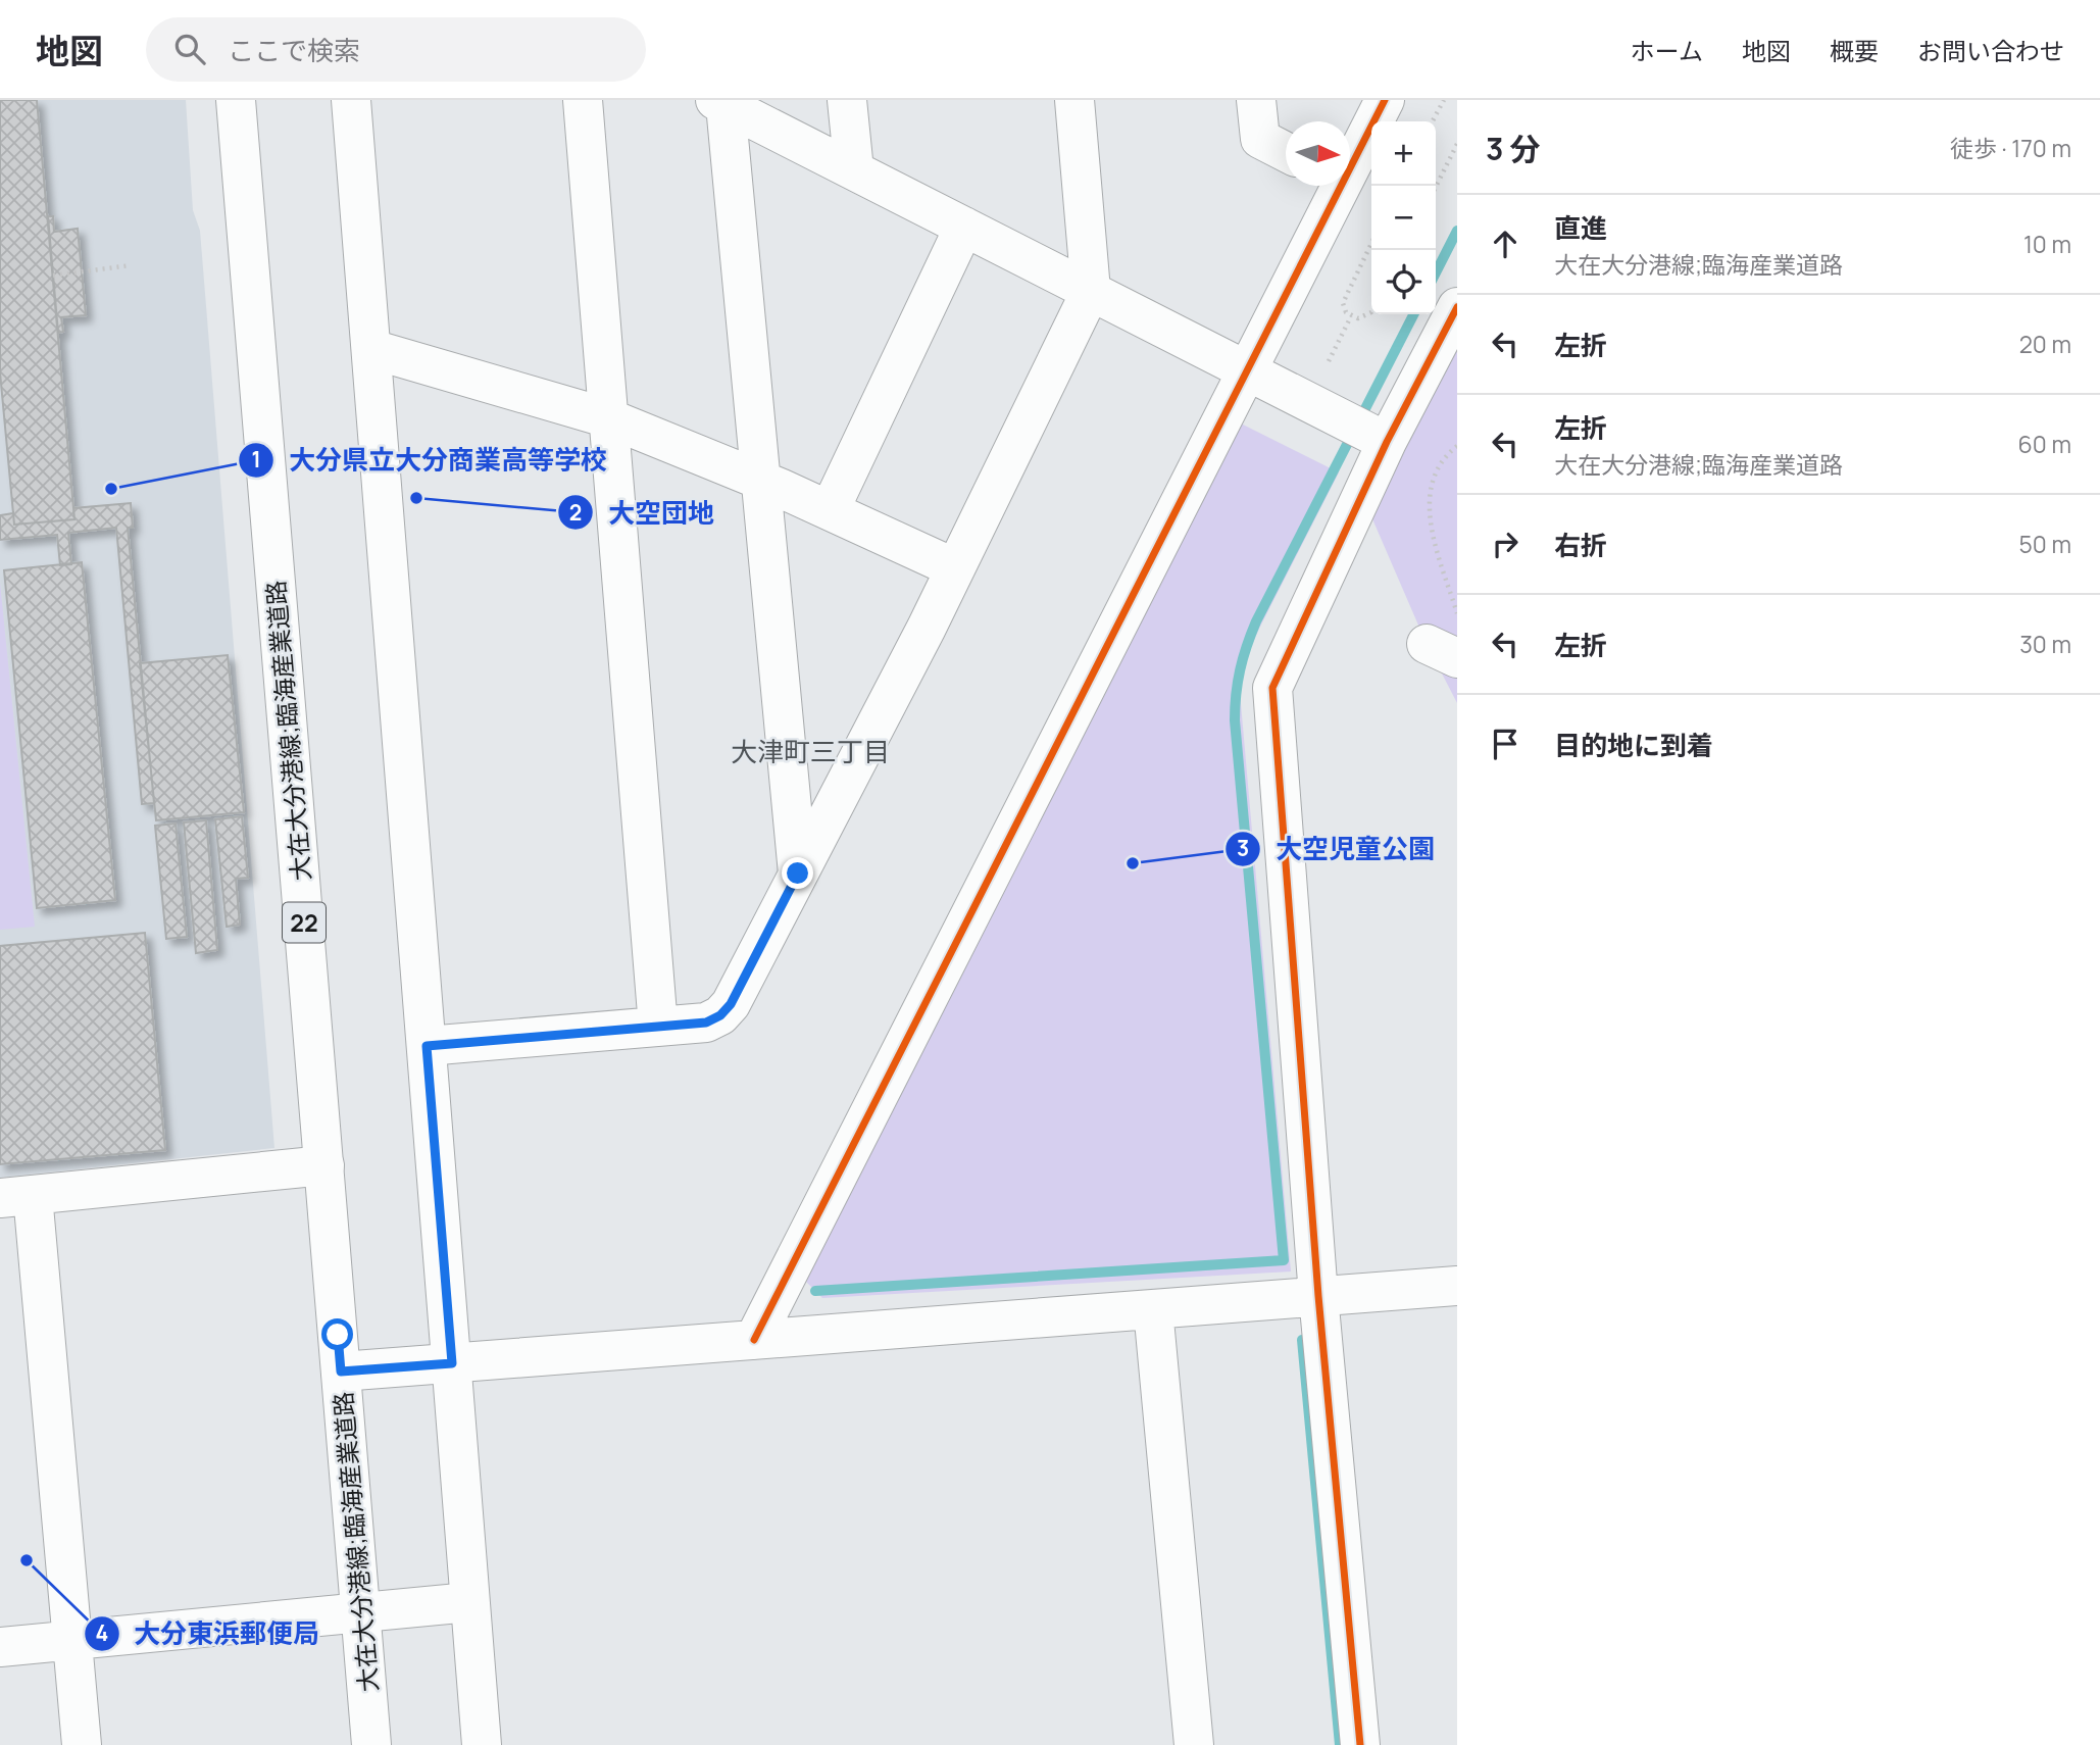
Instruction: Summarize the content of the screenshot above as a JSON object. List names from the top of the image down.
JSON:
{
  "streets": {
    "street": ["大在大分港線;臨海産業道路", "22"]
  },
  "districts": ["大津町三丁目"],
  "places": [
    "大分県立大分商業高等学校",
    "大空団地",
    "大空児童公園",
    "大分東浜郵便局"
  ],
  "north": "right",
  "page": {
    "header": "地図",
    "search": "ここで検索",
    "nav": [
      "ホーム",
      "地図",
      "概要",
      "お問い合わせ"
    ],
    "heading": ["3 分", "徒歩 · 170 m"],
    "map_buttons": ["+", "−"],
    "list": [
      ["直進", "大在大分港線;臨海産業道路", "10 m"],
      ["左折", "20 m"],
      ["左折", "大在大分港線;臨海産業道路", "60 m"],
      ["右折", "50 m"],
      ["左折", "30 m"],
      "目的地に到着"
    ]
  }
}
